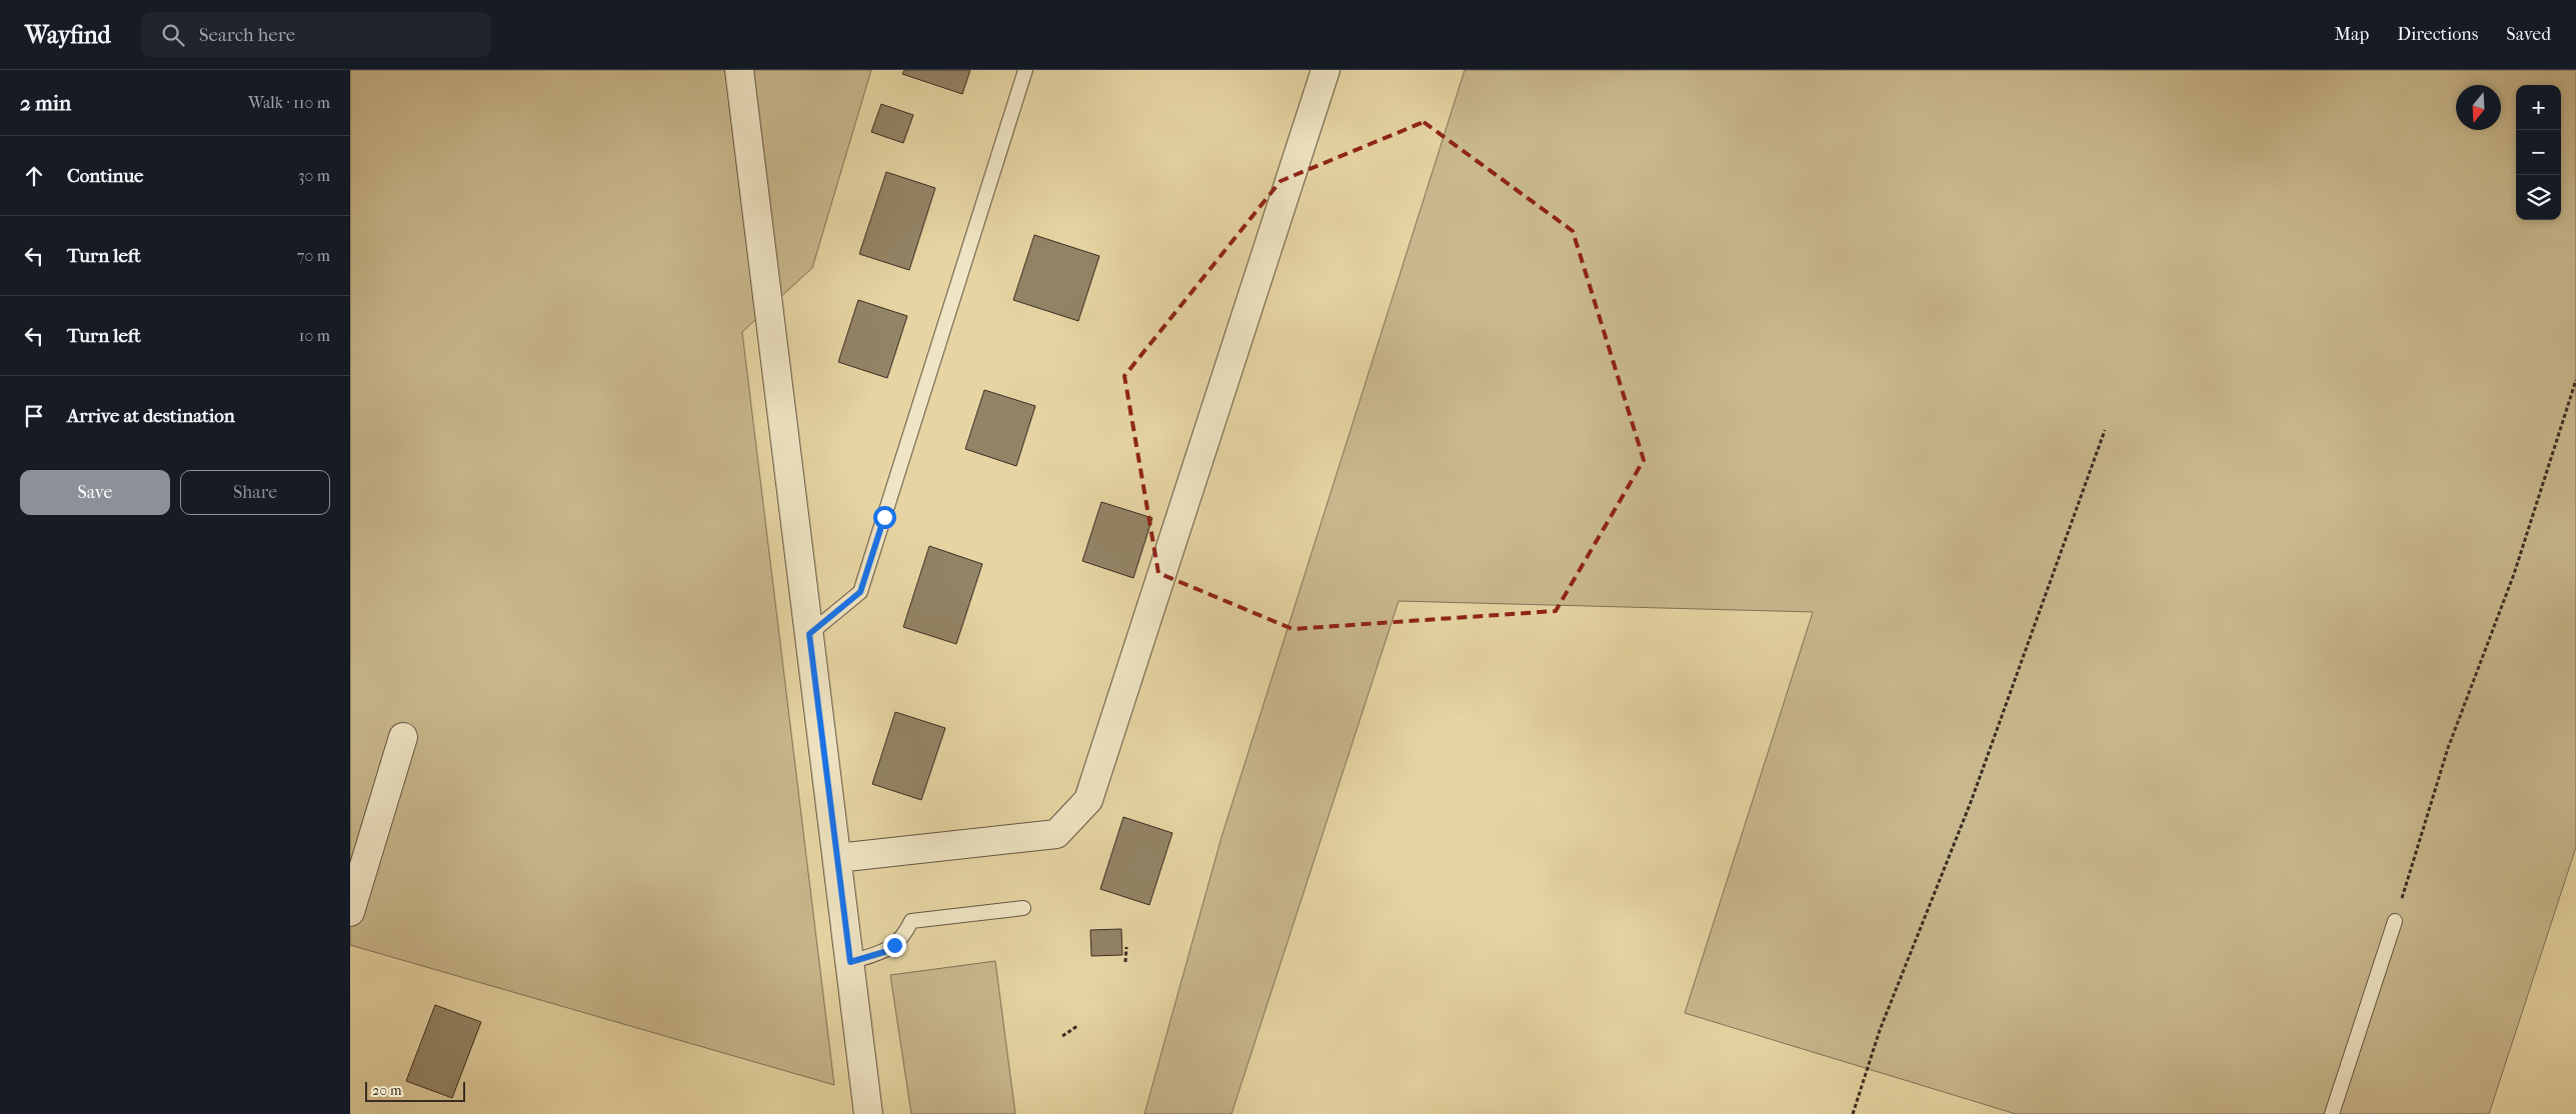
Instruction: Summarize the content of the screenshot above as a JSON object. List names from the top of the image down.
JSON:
{
  "scale_bar": "20 m",
  "north": "bottom",
  "page": {
    "header": "Wayfind",
    "search": "Search here",
    "nav": ["Map", "Directions", "Saved"],
    "heading": ["2 min", "Walk · 110 m"],
    "map_buttons": ["+", "−"],
    "list": [
      ["Continue", "30 m"],
      ["Turn left", "70 m"],
      ["Turn left", "10 m"],
      "Arrive at destination"
    ],
    "buttons": ["Save", "Share"],
    "scale": "20 m"
  }
}
